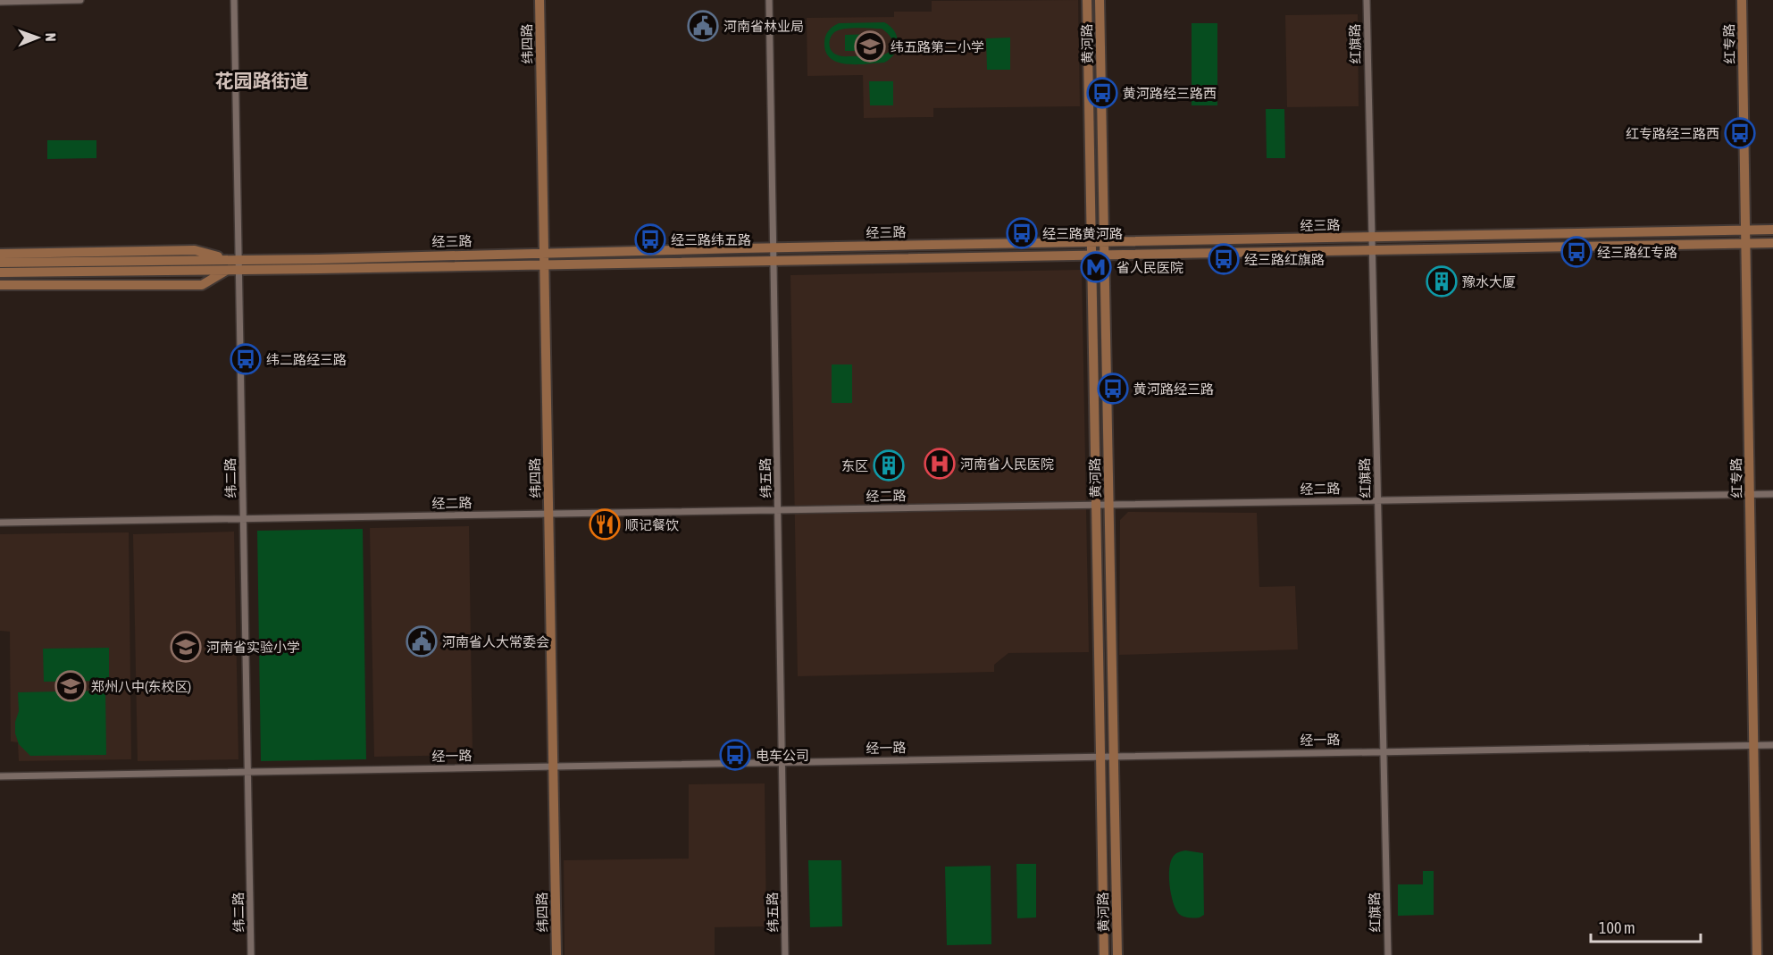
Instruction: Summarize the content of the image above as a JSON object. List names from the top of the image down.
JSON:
{
  "streets": {
    "main road": [
      "纬四路",
      "黄河路",
      "红专路",
      "经三路"
    ],
    "street": [
      "红旗路",
      "纬二路",
      "纬五路",
      "经二路",
      "经一路"
    ]
  },
  "crossings": [
    ["纬四路", "经三路"],
    ["纬四路", "经二路"],
    ["纬四路", "经一路"],
    ["黄河路", "经三路"],
    ["黄河路", "经二路"],
    ["黄河路", "经一路"],
    ["红旗路", "经三路"],
    ["红旗路", "经二路"],
    ["红旗路", "经一路"],
    ["红专路", "经三路"],
    ["红专路", "经二路"],
    ["红专路", "经一路"],
    ["经三路", "纬二路"],
    ["经三路", "纬五路"],
    ["纬二路", "经二路"],
    ["纬二路", "经一路"],
    ["纬五路", "经二路"],
    ["纬五路", "经一路"]
  ],
  "districts": ["花园路街道"],
  "places": {
    "public building": ["河南省林业局", "河南省人大常委会"],
    "school or university": ["纬五路第二小学", "河南省实验小学", "郑州八中(东校区)"],
    "bus stop": [
      "黄河路经三路西",
      "红专路经三路西",
      "经三路黄河路",
      "经三路纬五路",
      "经三路红专路",
      "经三路红旗路",
      "纬二路经三路",
      "黄河路经三路",
      "电车公司"
    ],
    "metro station": ["省人民医院"],
    "building": ["豫水大厦", "东区"],
    "hospital": ["河南省人民医院"],
    "restaurant": ["顺记餐饮"]
  },
  "scale_bar": "100 m",
  "north": "right"
}
